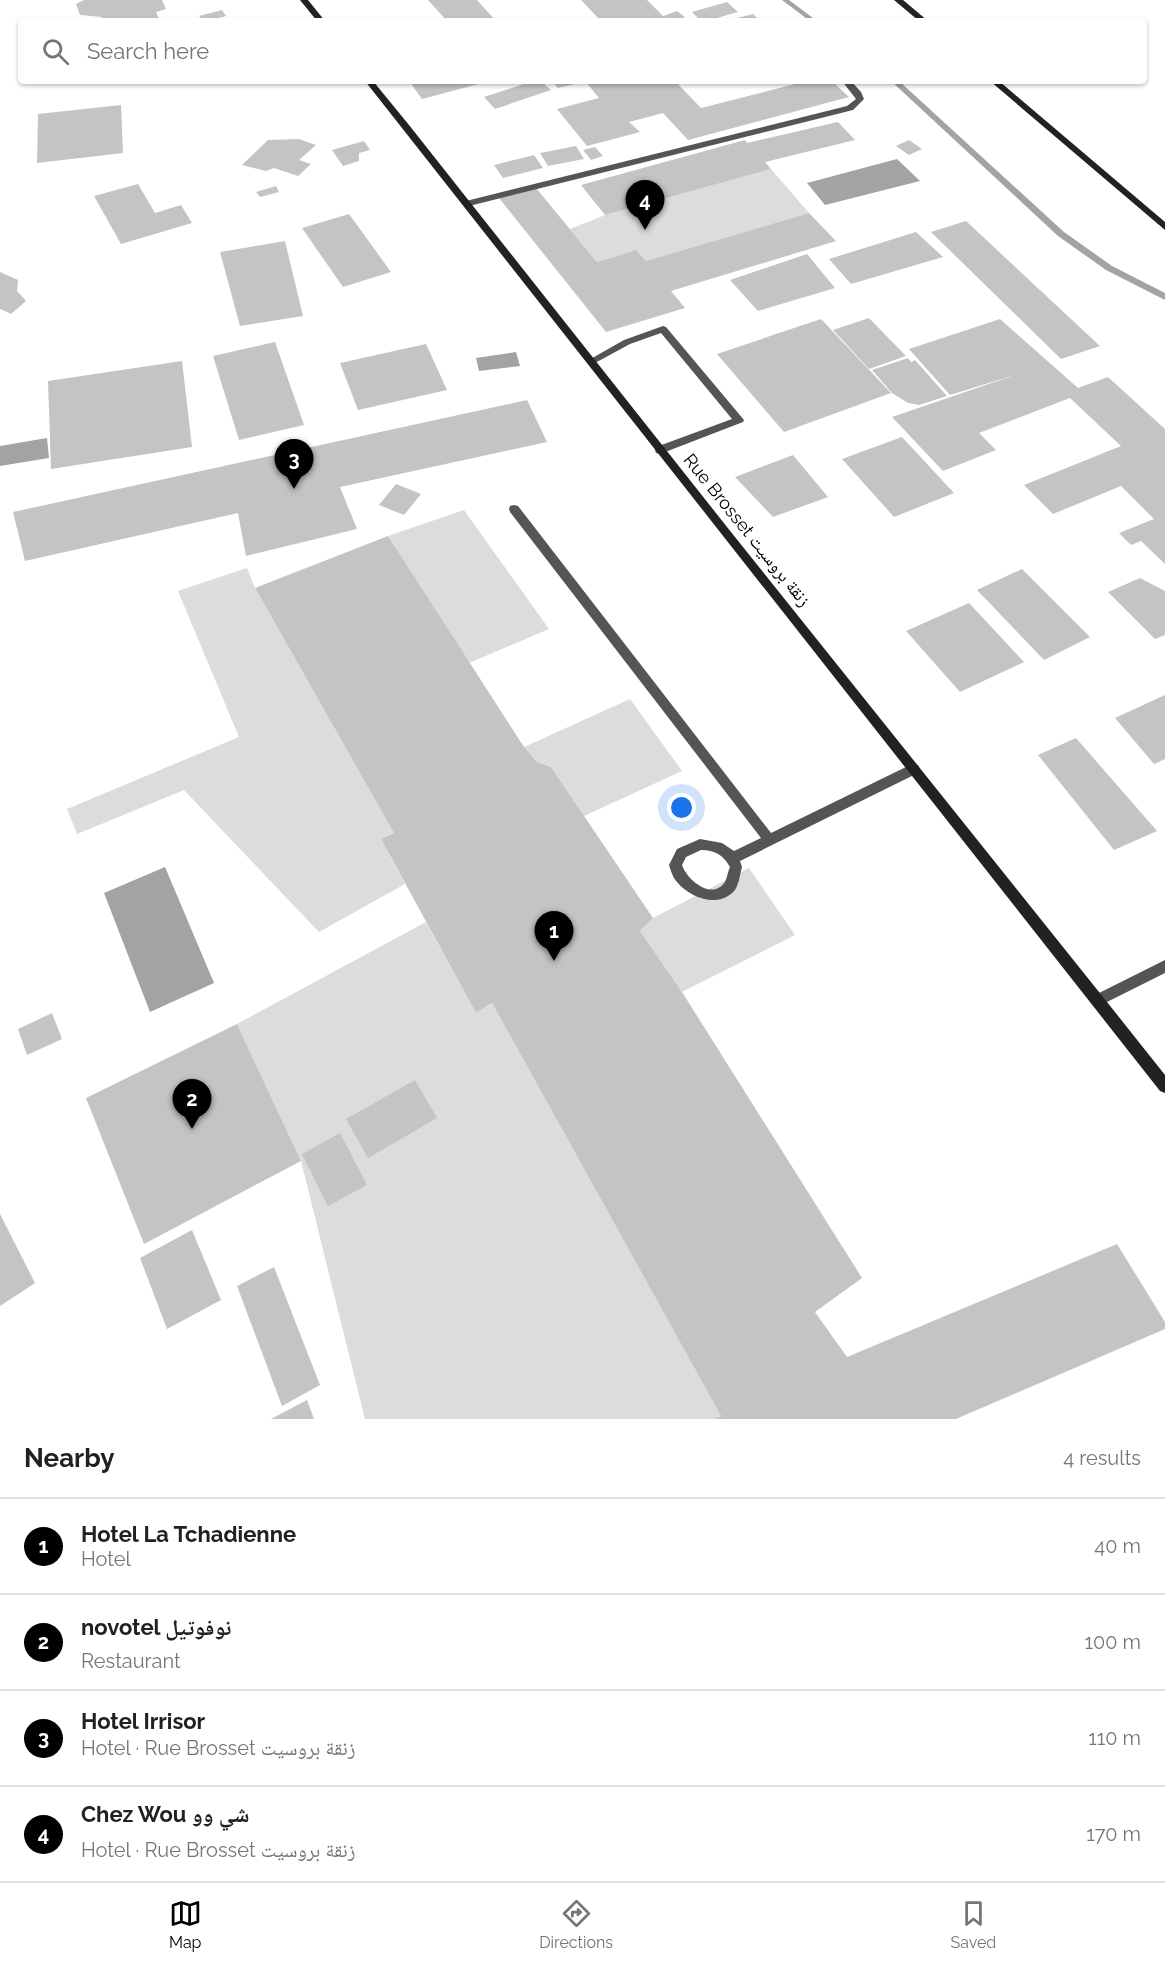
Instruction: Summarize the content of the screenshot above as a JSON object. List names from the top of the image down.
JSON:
{
  "streets": {
    "main road": ["Rue Brosset زنقة بروسيت"]
  },
  "page": {
    "search": "Search here",
    "pins": [
      "4",
      "3",
      "1",
      "2"
    ],
    "heading": ["Nearby", "4 results"],
    "list": [
      {
        "mark": "1",
        "name": "Hotel La Tchadienne",
        "note": "Hotel",
        "value": "40 m"
      },
      {
        "mark": "2",
        "name": "novotel نوفوتيل",
        "note": "Restaurant",
        "value": "100 m"
      },
      {
        "mark": "3",
        "name": "Hotel Irrisor",
        "note": "Hotel · Rue Brosset زنقة بروسيت",
        "value": "110 m"
      },
      {
        "mark": "4",
        "name": "Chez Wou شي وو",
        "note": "Hotel · Rue Brosset زنقة بروسيت",
        "value": "170 m"
      }
    ],
    "nav": ["Map", "Directions", "Saved"]
  }
}
